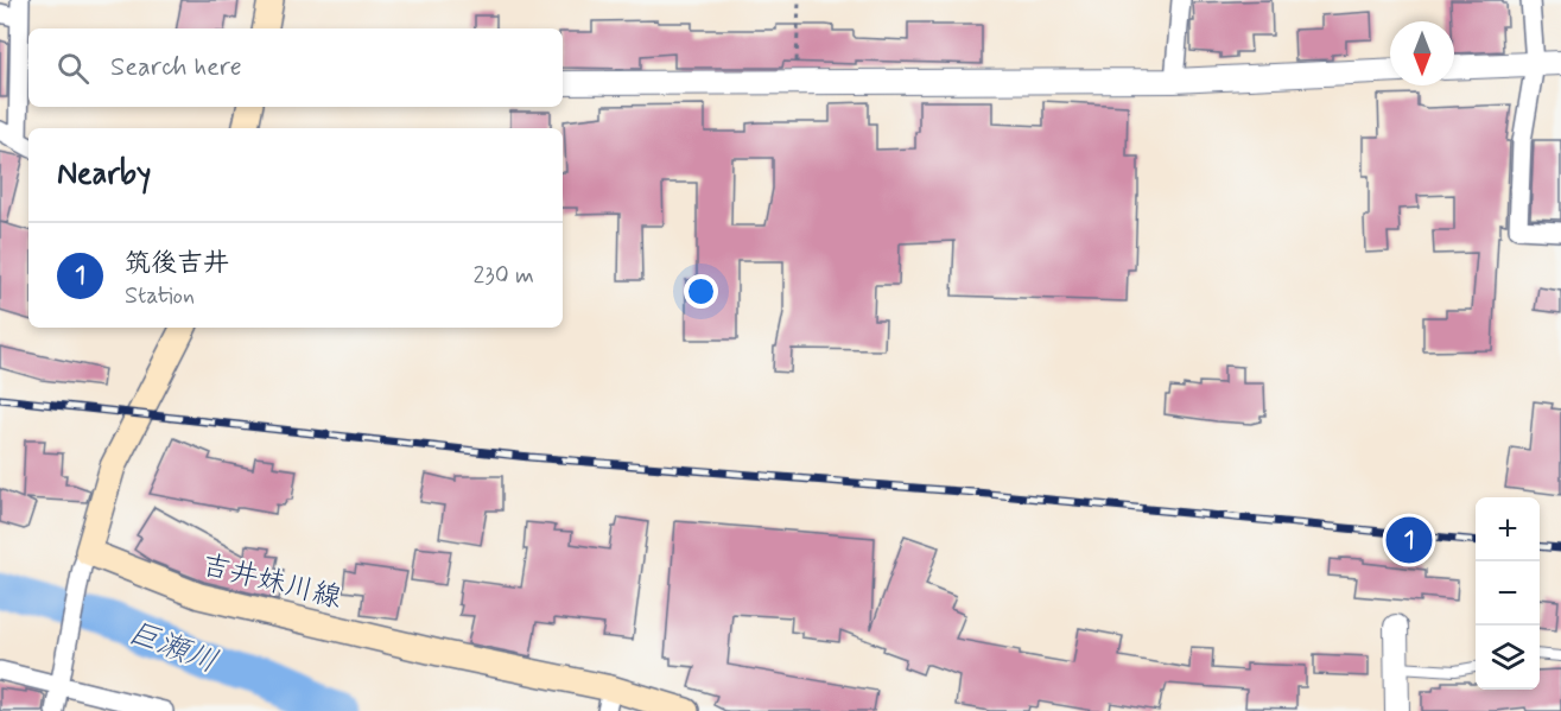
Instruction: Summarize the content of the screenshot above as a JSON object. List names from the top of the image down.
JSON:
{
  "streets": {
    "main road": ["吉井妹川線"]
  },
  "water": ["巨瀬川"],
  "north": "bottom",
  "page": {
    "search": "Search here",
    "heading": "Nearby",
    "list": [
      {
        "mark": "1",
        "name": "筑後吉井",
        "note": "Station",
        "value": "230 m"
      }
    ],
    "map_buttons": ["+", "−"],
    "pins": "1"
  }
}
